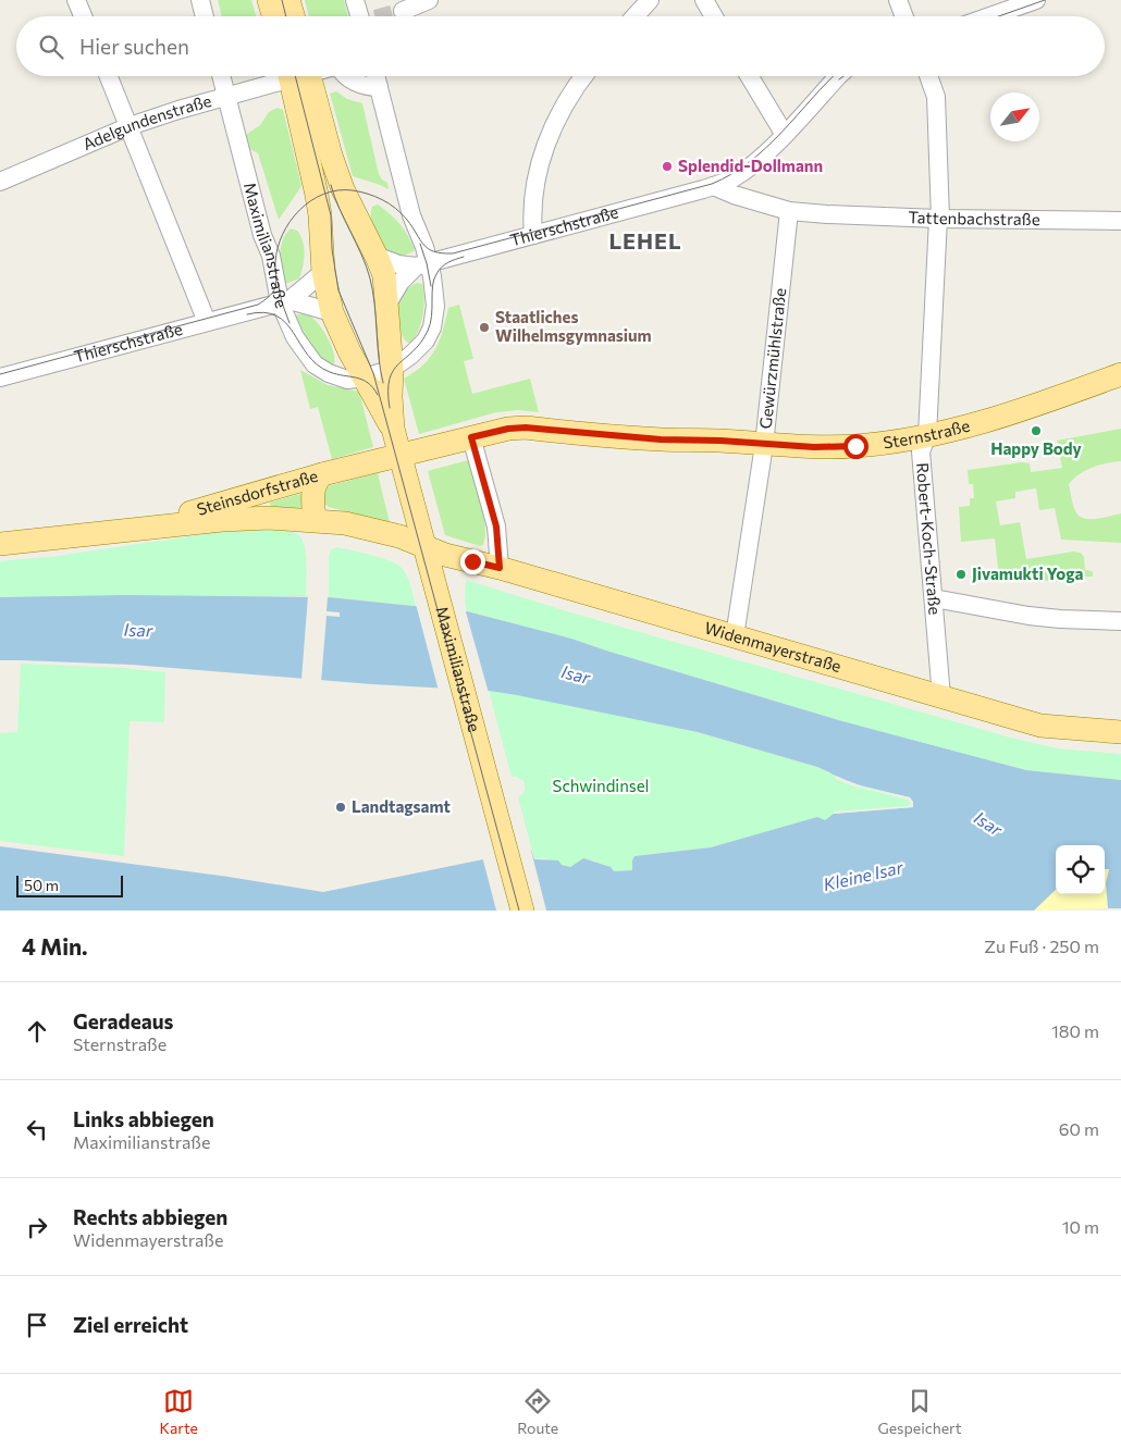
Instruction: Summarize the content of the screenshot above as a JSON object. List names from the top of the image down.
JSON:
{
  "streets": {
    "main road": [
      "Maximilianstraße",
      "Sternstraße",
      "Steinsdorfstraße",
      "Widenmayerstraße"
    ],
    "street": [
      "Adelgundenstraße",
      "Tattenbachstraße",
      "Thierschstraße",
      "Gewürzmühlstraße",
      "Robert-Koch-Straße"
    ]
  },
  "crossings": [
    ["Adelgundenstraße", "Maximilianstraße"],
    ["Tattenbachstraße", "Thierschstraße"],
    ["Tattenbachstraße", "Gewürzmühlstraße"],
    ["Tattenbachstraße", "Robert-Koch-Straße"],
    ["Thierschstraße", "Maximilianstraße"],
    ["Maximilianstraße", "Sternstraße"],
    ["Maximilianstraße", "Steinsdorfstraße"],
    ["Maximilianstraße", "Widenmayerstraße"],
    ["Gewürzmühlstraße", "Sternstraße"],
    ["Gewürzmühlstraße", "Widenmayerstraße"],
    ["Sternstraße", "Steinsdorfstraße"],
    ["Sternstraße", "Robert-Koch-Straße"],
    ["Steinsdorfstraße", "Widenmayerstraße"],
    ["Robert-Koch-Straße", "Widenmayerstraße"]
  ],
  "districts": ["LEHEL"],
  "water": ["Isar", "Kleine Isar"],
  "parks": ["Schwindinsel"],
  "places": [
    "Splendid-Dollmann",
    "Staatliches Wilhelmsgymnasium",
    "Happy Body",
    "Jivamukti Yoga",
    "Landtagsamt"
  ],
  "scale_bar": "50 m",
  "north": "top right",
  "page": {
    "search": "Hier suchen",
    "scale": "50 m",
    "heading": ["4 Min.", "Zu Fuß · 250 m"],
    "list": [
      ["Geradeaus", "Sternstraße", "180 m"],
      ["Links abbiegen", "Maximilianstraße", "60 m"],
      ["Rechts abbiegen", "Widenmayerstraße", "10 m"],
      "Ziel erreicht"
    ],
    "nav": ["Karte", "Route", "Gespeichert"]
  }
}
